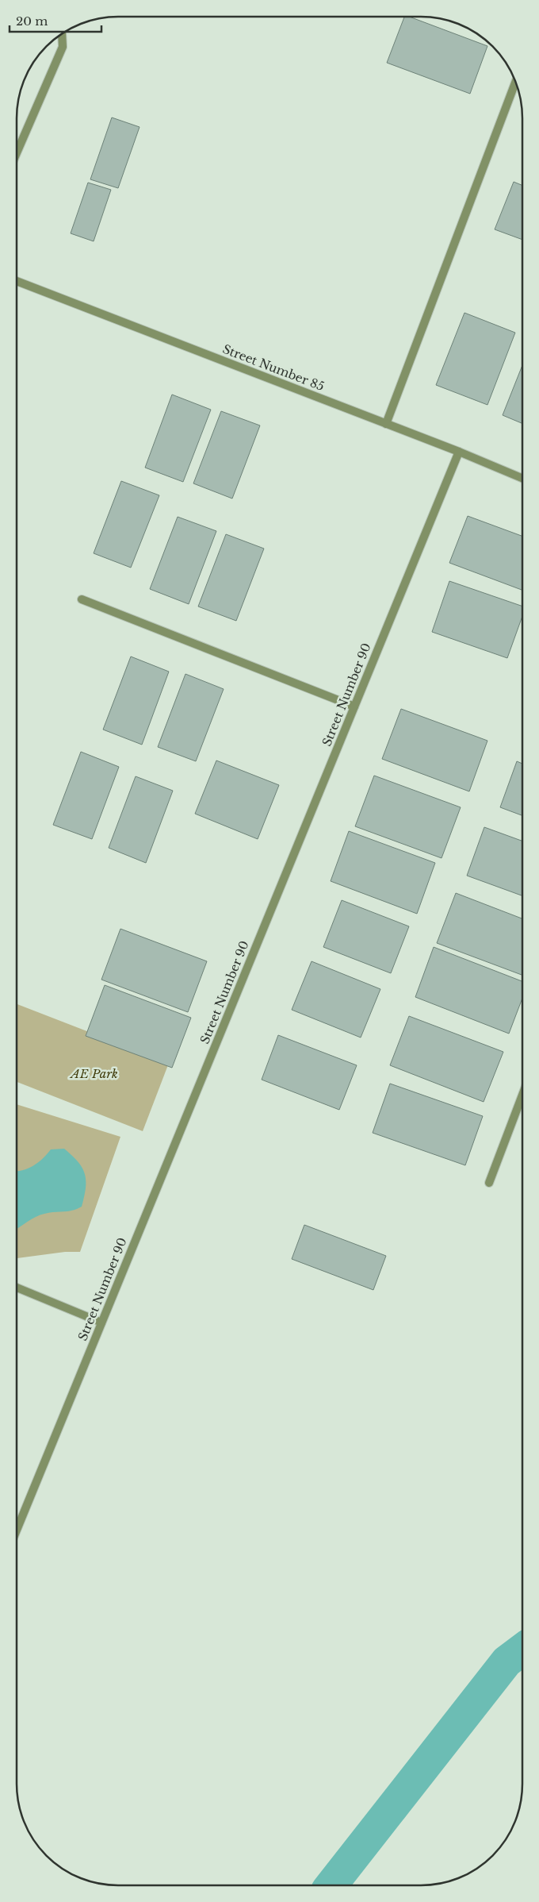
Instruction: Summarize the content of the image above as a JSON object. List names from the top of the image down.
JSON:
{
  "streets": {
    "street": ["Street Number 85", "Street Number 90"]
  },
  "crossings": [
    ["Street Number 85", "Street Number 90"]
  ],
  "parks": ["AE Park"],
  "scale_bar": "20 m"
}
